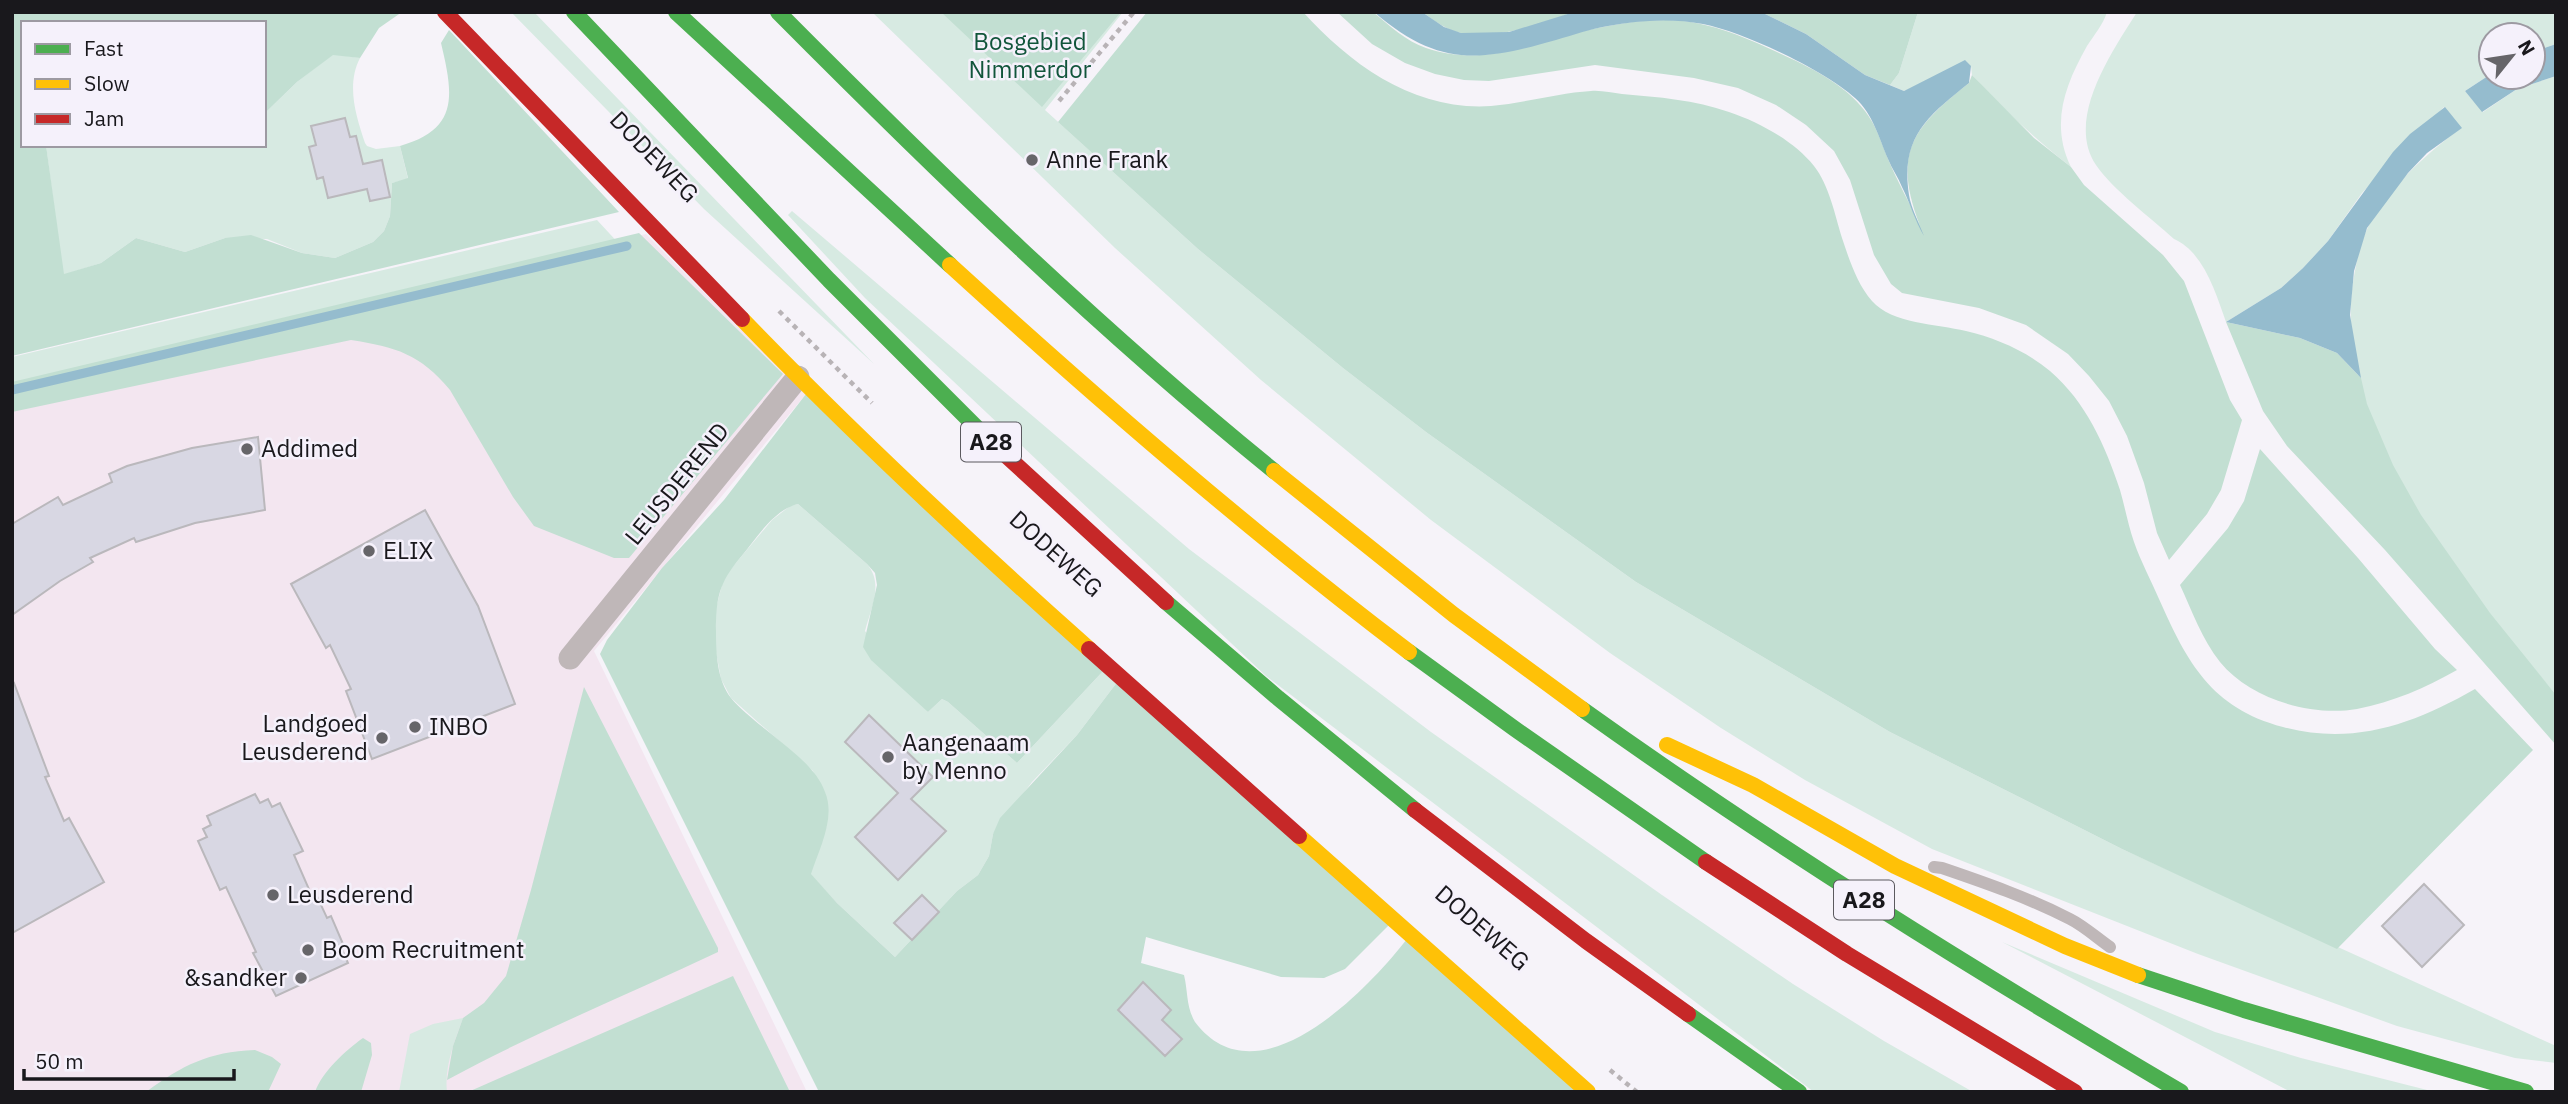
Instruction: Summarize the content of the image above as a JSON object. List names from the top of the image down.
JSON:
{
  "streets": {
    "main road": ["DODEWEG", "A28"],
    "street": ["LEUSDEREND"]
  },
  "crossings": [
    ["DODEWEG", "LEUSDEREND"]
  ],
  "parks": ["Bosgebied Nimmerdor"],
  "places": [
    "Anne Frank",
    "Addimed",
    "ELIX",
    "INBO",
    "Landgoed Leusderend",
    "Aangenaam by Menno",
    "Leusderend",
    "Boom Recruitment",
    "&sandker"
  ],
  "legend": ["Fast", "Slow", "Jam"],
  "scale_bar": "50 m",
  "north": "top right"
}
